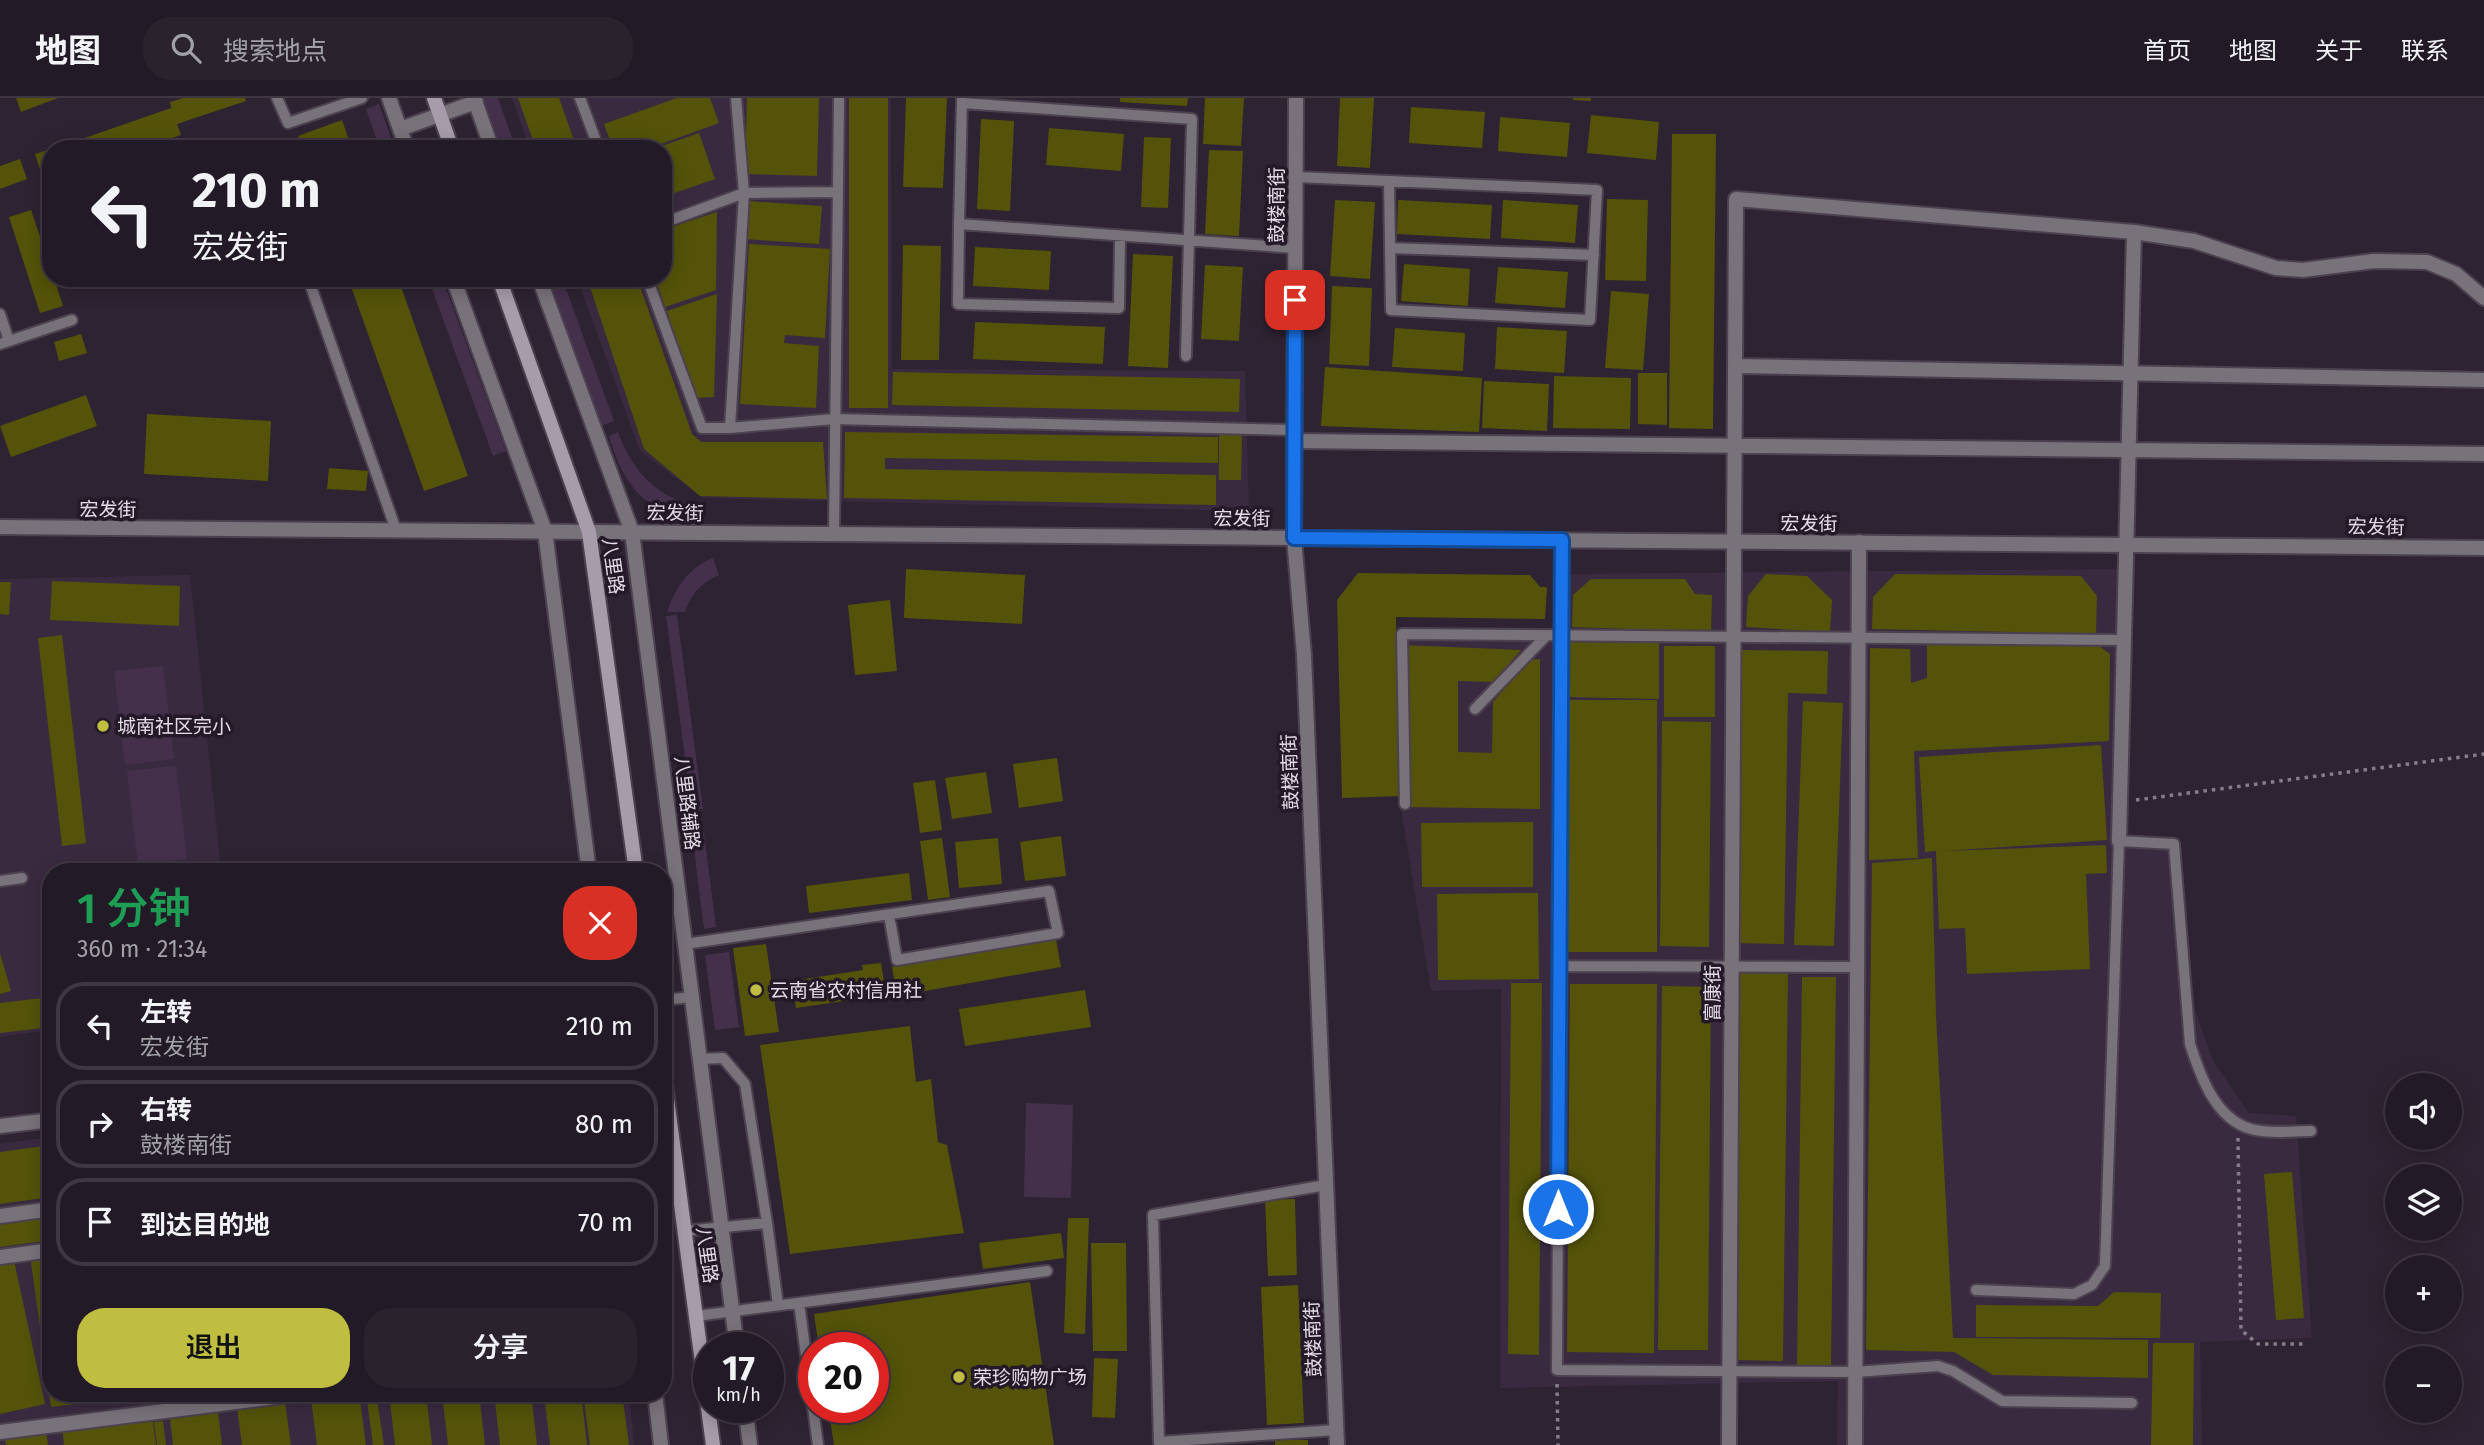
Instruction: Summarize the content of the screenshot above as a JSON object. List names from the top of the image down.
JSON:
{
  "streets": {
    "main road": ["八里路"],
    "street": [
      "鼓楼南街",
      "宏发街",
      "八里路辅路",
      "富康街"
    ]
  },
  "crossings": [
    ["鼓楼南街", "宏发街"],
    ["宏发街", "八里路"],
    ["宏发街", "八里路辅路"],
    ["宏发街", "富康街"]
  ],
  "places": ["城南社区完小", "云南省农村信用社", "荣珍购物广场"],
  "page": {
    "header": "地图",
    "search": "搜索地点",
    "nav": [
      "首页",
      "地图",
      "关于",
      "联系"
    ],
    "turn": ["210 m", "宏发街"],
    "heading": ["1 分钟", "360 m · 21:34"],
    "list": [
      {
        "name": "左转",
        "note": "宏发街",
        "value": "210 m"
      },
      {
        "name": "右转",
        "note": "鼓楼南街",
        "value": "80 m"
      },
      {
        "name": "到达目的地",
        "value": "70 m"
      }
    ],
    "map_buttons": ["+", "−"],
    "buttons": ["退出", "分享"],
    "speed": "17 km/h",
    "limit": "20"
  }
}
